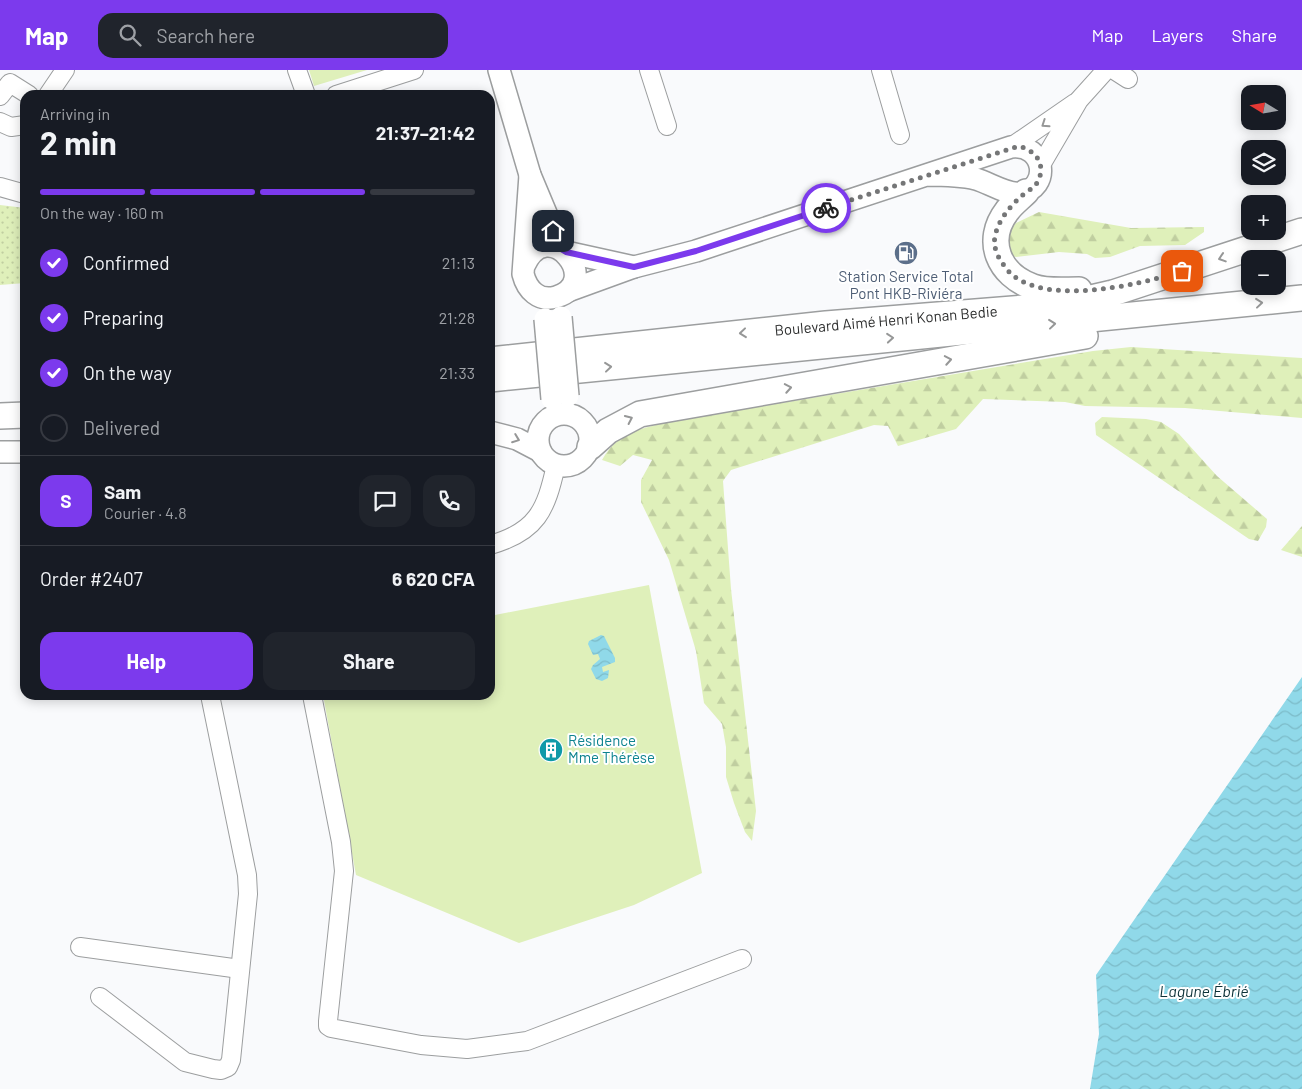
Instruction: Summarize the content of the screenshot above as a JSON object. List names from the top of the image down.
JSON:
{
  "streets": {
    "highway": ["Boulevard Aimé Henri Konan Bedie"]
  },
  "water": ["Lagune Ébrié"],
  "places": {
    "fuel station": ["Station Service Total Pont HKB-Riviéra"],
    "building": ["Résidence Mme Thérèse"]
  },
  "north": "left",
  "page": {
    "header": "Map",
    "search": "Search here",
    "nav": ["Map", "Layers", "Share"],
    "map_buttons": ["+", "−"],
    "heading": ["2 min", "Arriving in", "21:37–21:42"],
    "panel": [
      "Sam",
      "Courier · 4.8",
      "Order #2407",
      "6 620 CFA"
    ],
    "bar": "On the way · 160 m",
    "list": [
      ["Confirmed", "21:13"],
      ["Preparing", "21:28"],
      ["On the way", "21:33"],
      "Delivered"
    ],
    "round": "S",
    "buttons": ["Help", "Share"]
  }
}
